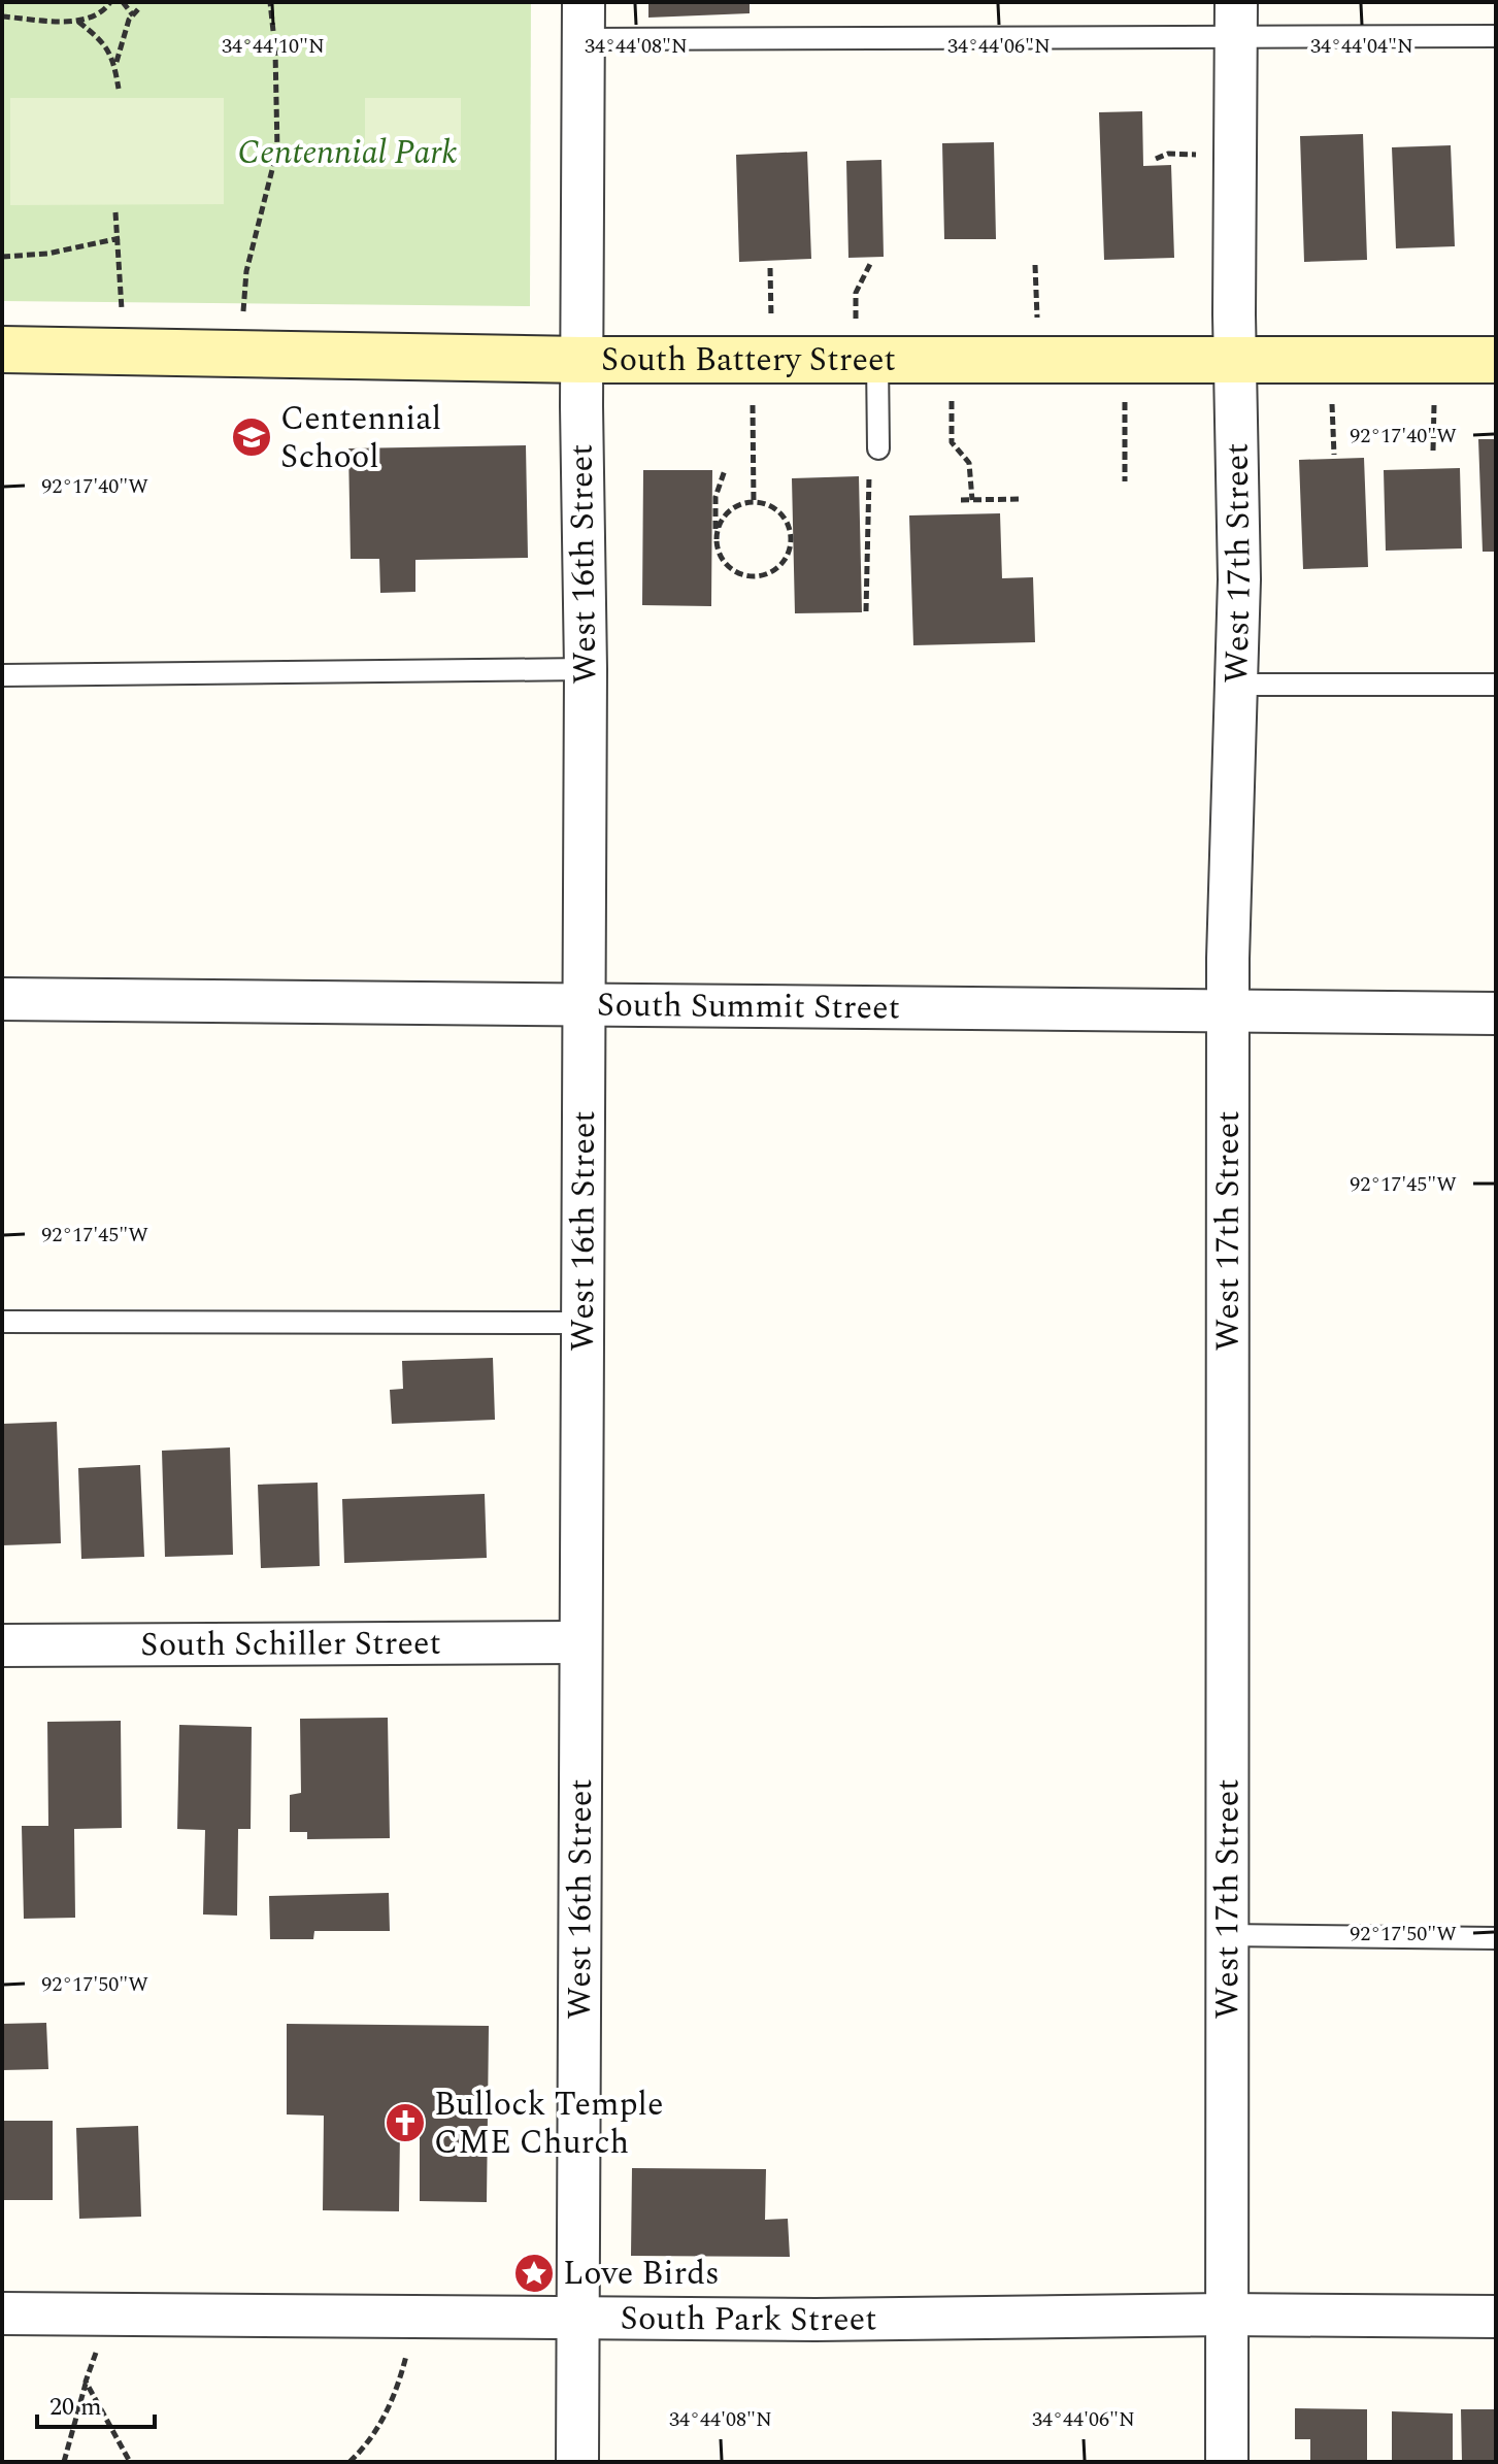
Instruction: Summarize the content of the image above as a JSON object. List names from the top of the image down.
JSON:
{
  "streets": {
    "street": [
      "South Battery Street",
      "West 16th Street",
      "West 17th Street",
      "South Summit Street",
      "South Schiller Street",
      "South Park Street"
    ]
  },
  "crossings": [
    ["South Battery Street", "West 16th Street"],
    ["South Battery Street", "West 17th Street"],
    ["West 16th Street", "South Summit Street"],
    ["West 16th Street", "South Schiller Street"],
    ["West 16th Street", "South Park Street"],
    ["West 17th Street", "South Summit Street"],
    ["West 17th Street", "South Park Street"]
  ],
  "parks": ["Centennial Park"],
  "places": {
    "school or university": ["Centennial School"],
    "church": ["Bullock Temple CME Church"],
    "place": ["Love Birds"]
  },
  "scale_bar": "20 m",
  "coordinates": [
    "34°44'10\"N",
    "34°44'08\"N",
    "34°44'06\"N",
    "34°44'04\"N",
    "92°17'40\"W",
    "92°17'45\"W",
    "92°17'50\"W"
  ]
}
